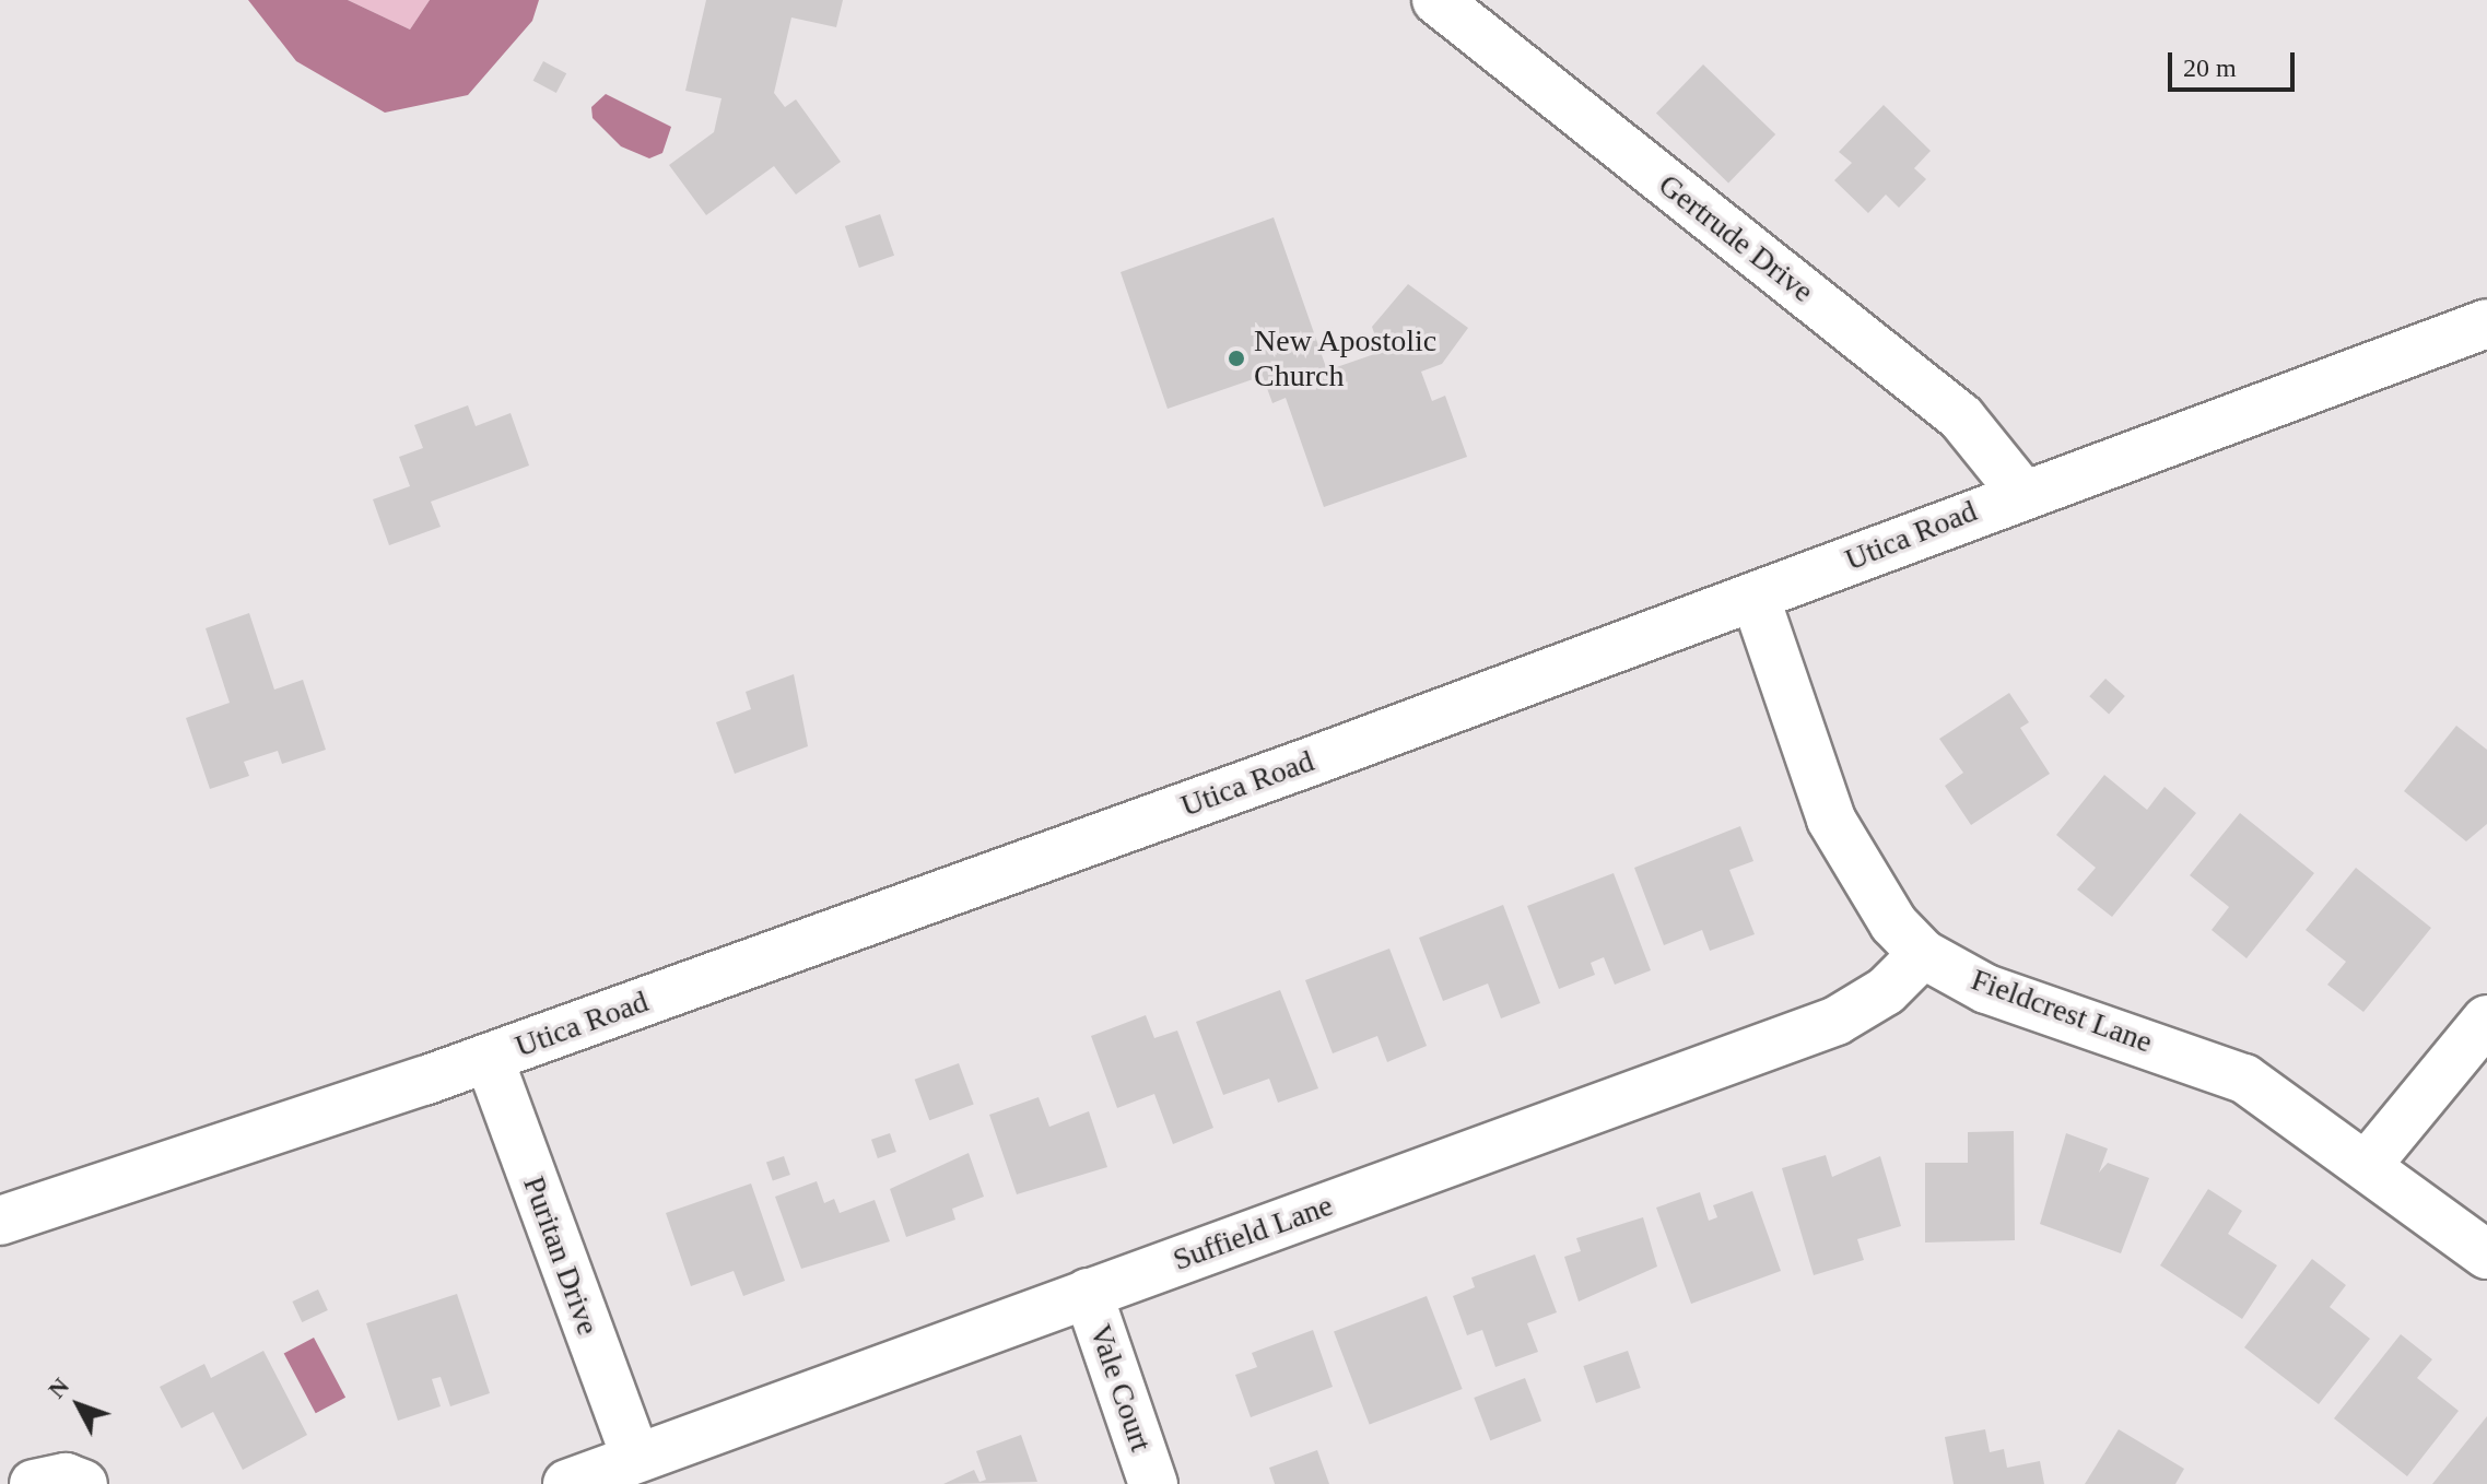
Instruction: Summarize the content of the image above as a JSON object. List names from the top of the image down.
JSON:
{
  "streets": {
    "street": [
      "Gertrude Drive",
      "Utica Road",
      "Fieldcrest Lane",
      "Suffield Lane",
      "Puritan Drive",
      "Vale Court"
    ]
  },
  "crossings": [
    ["Gertrude Drive", "Utica Road"],
    ["Utica Road", "Fieldcrest Lane"],
    ["Utica Road", "Puritan Drive"],
    ["Fieldcrest Lane", "Suffield Lane"],
    ["Suffield Lane", "Puritan Drive"],
    ["Suffield Lane", "Vale Court"]
  ],
  "places": ["New Apostolic Church"],
  "scale_bar": "20 m",
  "north": "top left"
}
